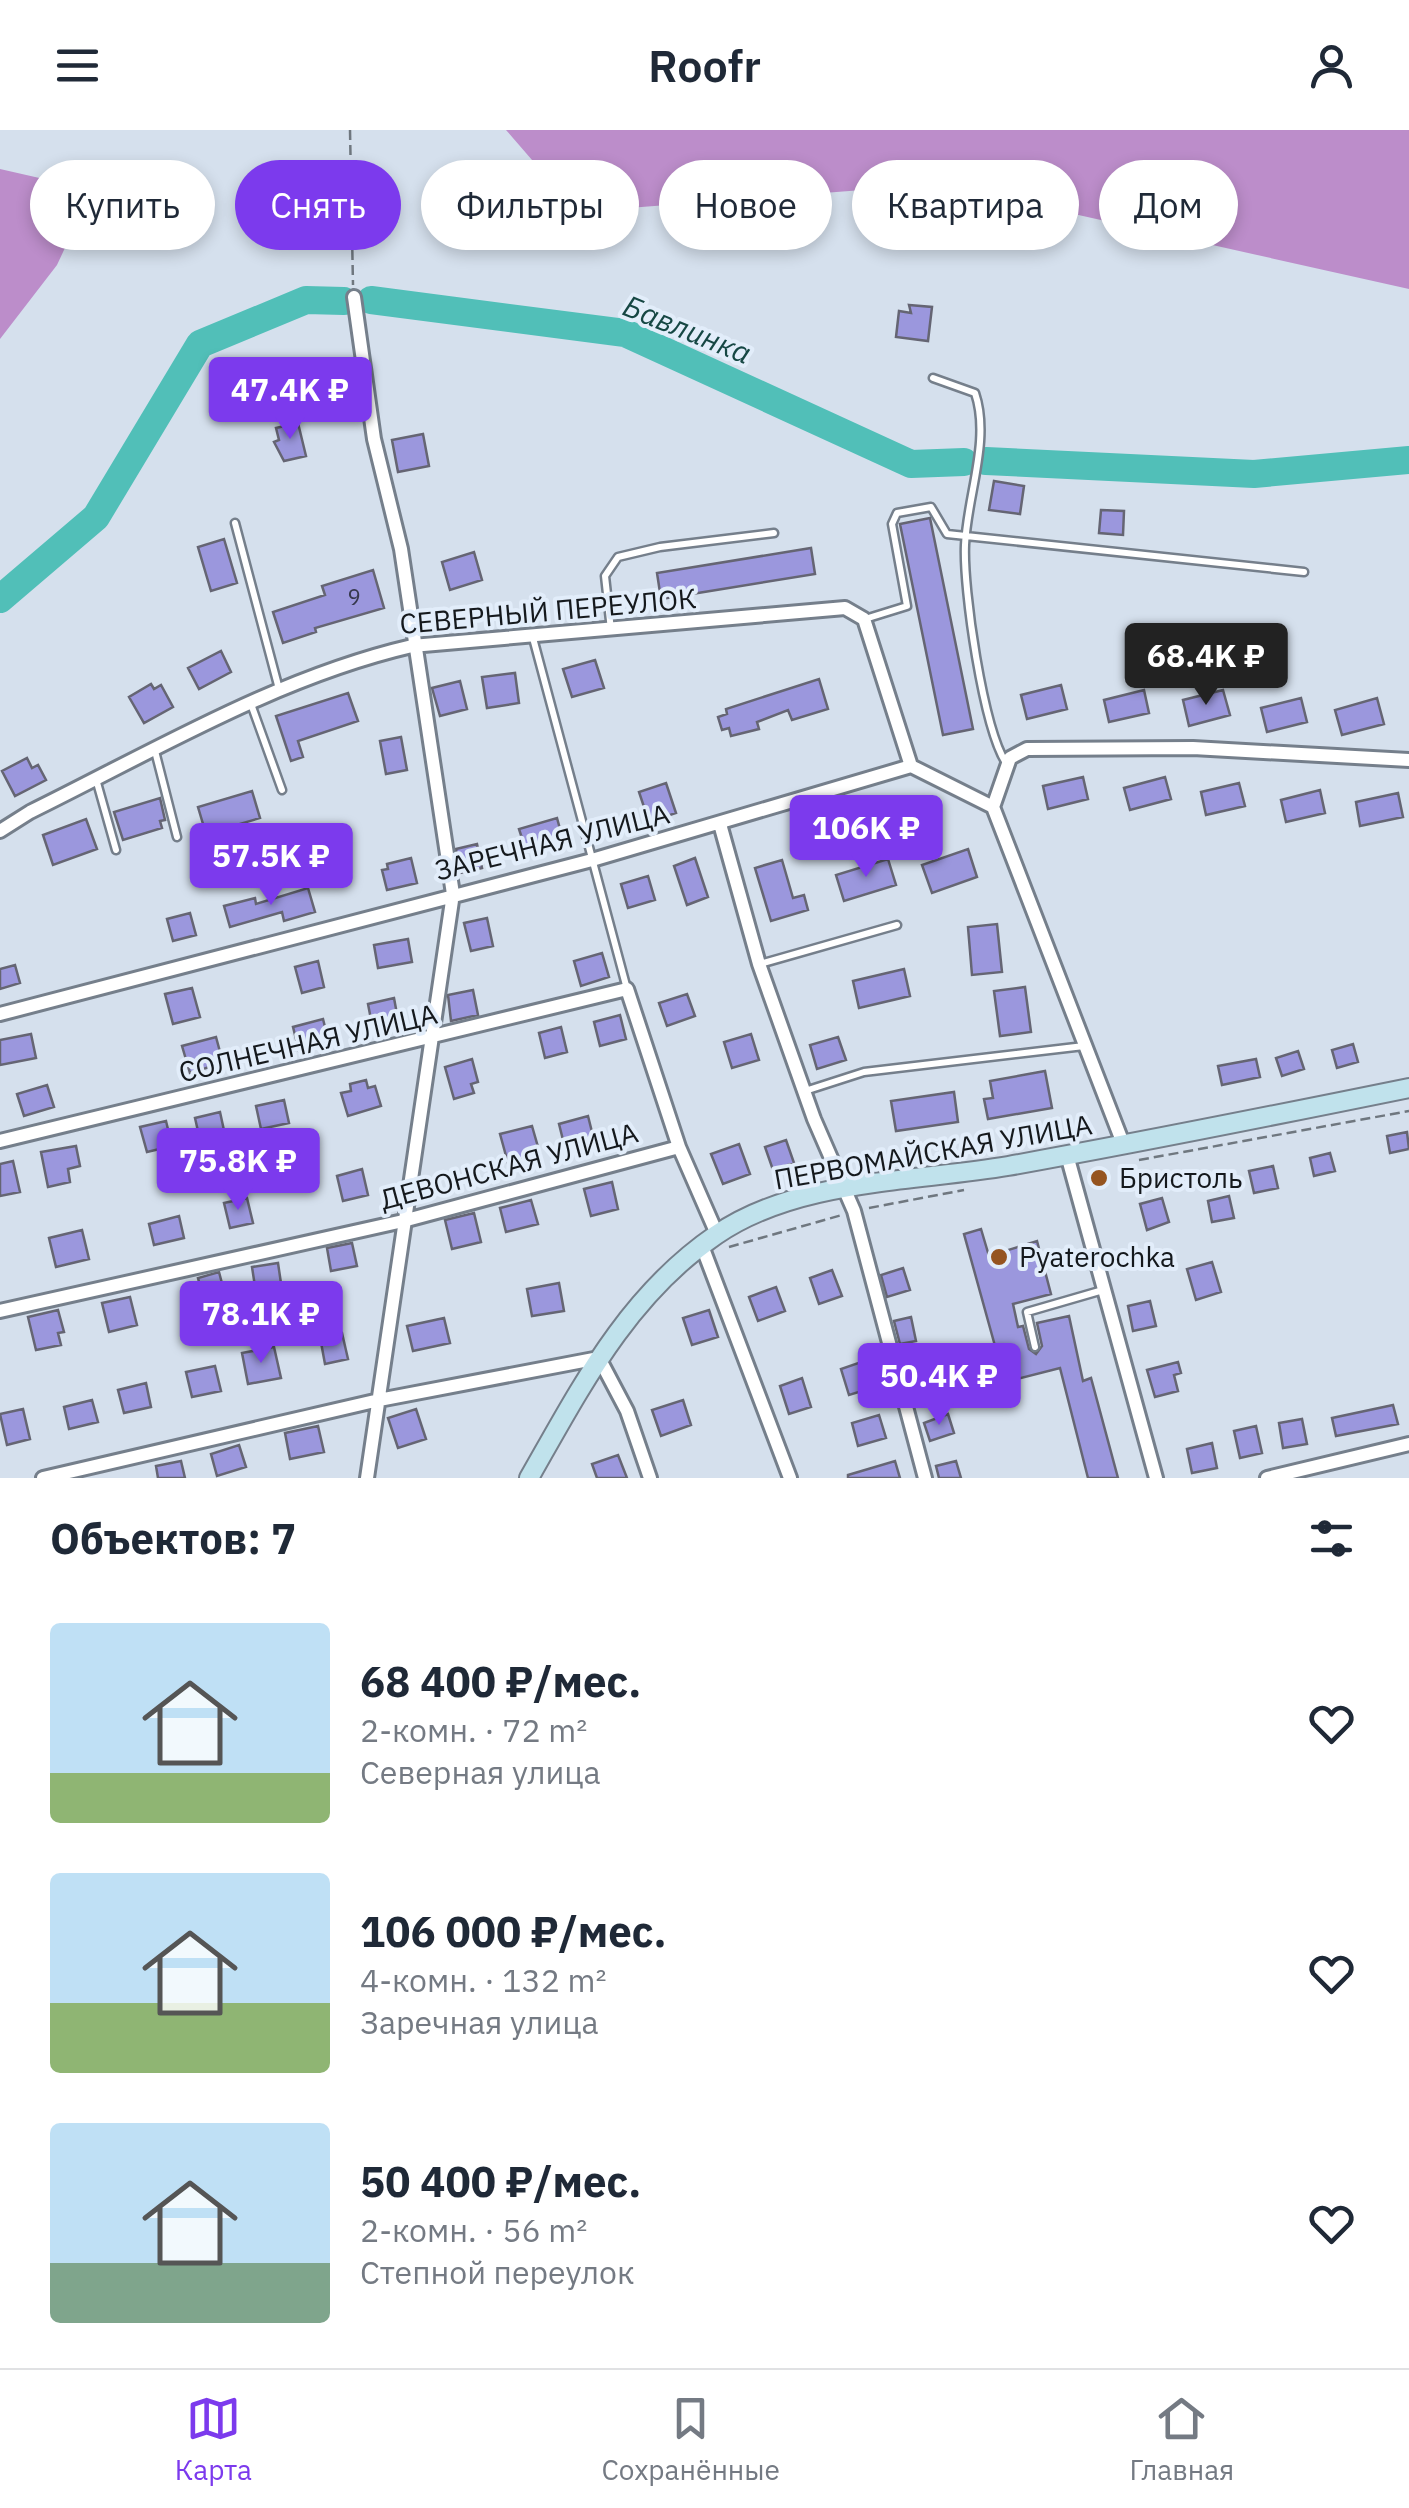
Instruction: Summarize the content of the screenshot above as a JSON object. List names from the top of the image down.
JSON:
{
  "streets": {
    "street": [
      "СЕВЕРНЫЙ ПЕРЕУЛОК",
      "ЗАРЕЧНАЯ УЛИЦА",
      "СОЛНЕЧНАЯ УЛИЦА",
      "ПЕРВОМАЙСКАЯ УЛИЦА",
      "ДЕВОНСКАЯ УЛИЦА"
    ]
  },
  "water": ["Бавлинка"],
  "places": ["Бристоль", "Pyaterochka"],
  "house_numbers": ["9"],
  "page": {
    "header": "Roofr",
    "chip": [
      "Купить",
      "Снять",
      "Фильтры",
      "Новое",
      "Квартира",
      "Дом"
    ],
    "price": [
      "47.4K ₽",
      "68.4K ₽",
      "106K ₽",
      "57.5K ₽",
      "75.8K ₽",
      "78.1K ₽",
      "50.4K ₽"
    ],
    "heading": "Объектов: 7",
    "list": [
      {
        "name": "68 400 ₽/мес.",
        "note": "2-комн. · 72 m² · Северная улица"
      },
      {
        "name": "106 000 ₽/мес.",
        "note": "4-комн. · 132 m² · Заречная улица"
      },
      {
        "name": "50 400 ₽/мес.",
        "note": "2-комн. · 56 m² · Степной переулок"
      }
    ],
    "tabs": ["Карта", "Сохранённые", "Главная"]
  }
}
